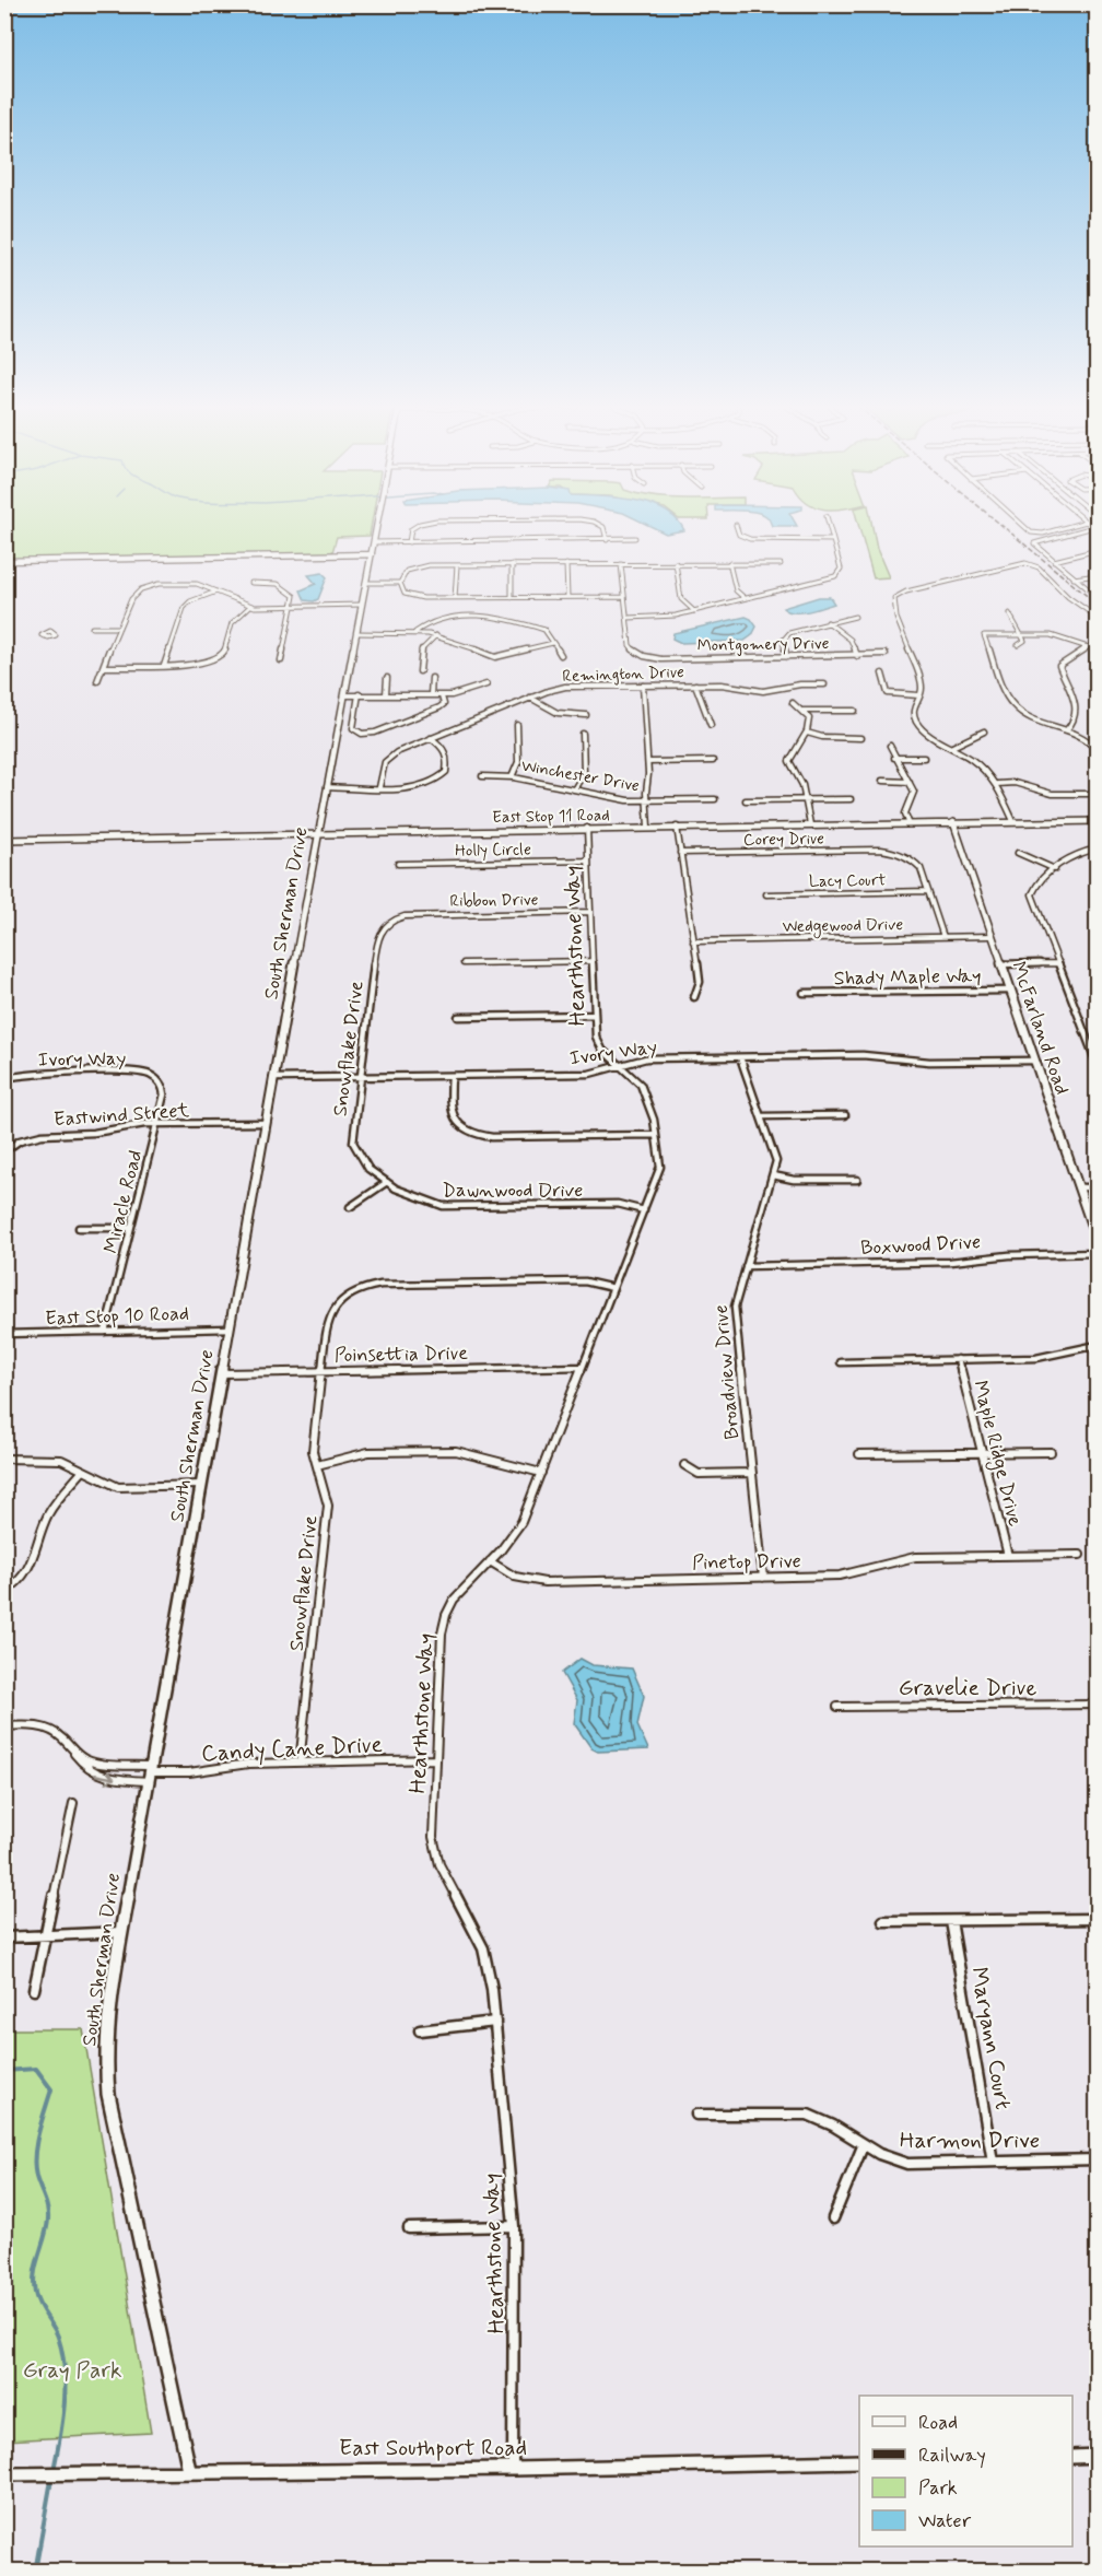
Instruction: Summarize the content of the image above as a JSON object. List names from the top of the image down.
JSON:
{
  "streets": {
    "street": [
      "Montgomery Drive",
      "Remington Drive",
      "Winchester Drive",
      "East Stop 11 Road",
      "Corey Drive",
      "Holly Circle",
      "Lacy Court",
      "Ribbon Drive",
      "South Sherman Drive",
      "Wedgewood Drive",
      "Hearthstone Way",
      "Shady Maple Way",
      "McFarland Road",
      "Snowflake Drive",
      "Ivory Way",
      "Eastwind Street",
      "Dawnwood Drive",
      "Miracle Road",
      "Boxwood Drive",
      "East Stop 10 Road",
      "Poinsettia Drive",
      "Broadview Drive",
      "Maple Ridge Drive",
      "Pinetop Drive",
      "Gravelie Drive",
      "Candy Cane Drive",
      "Maryann Court",
      "Harmon Drive",
      "East Southport Road"
    ]
  },
  "crossings": [
    ["East Stop 11 Road", "South Sherman Drive"],
    ["East Stop 11 Road", "Hearthstone Way"],
    ["East Stop 11 Road", "McFarland Road"],
    ["Corey Drive", "Lacy Court"],
    ["Holly Circle", "Hearthstone Way"],
    ["Ribbon Drive", "Hearthstone Way"],
    ["Ribbon Drive", "Snowflake Drive"],
    ["South Sherman Drive", "Ivory Way"],
    ["South Sherman Drive", "Eastwind Street"],
    ["South Sherman Drive", "East Stop 10 Road"],
    ["South Sherman Drive", "Poinsettia Drive"],
    ["South Sherman Drive", "Candy Cane Drive"],
    ["South Sherman Drive", "East Southport Road"],
    ["Wedgewood Drive", "McFarland Road"],
    ["Hearthstone Way", "Snowflake Drive"],
    ["Hearthstone Way", "Ivory Way"],
    ["Hearthstone Way", "Dawnwood Drive"],
    ["Hearthstone Way", "Poinsettia Drive"],
    ["Hearthstone Way", "Pinetop Drive"],
    ["Hearthstone Way", "Candy Cane Drive"],
    ["Hearthstone Way", "East Southport Road"],
    ["Shady Maple Way", "McFarland Road"],
    ["McFarland Road", "Ivory Way"],
    ["Snowflake Drive", "Ivory Way"],
    ["Snowflake Drive", "Dawnwood Drive"],
    ["Snowflake Drive", "Poinsettia Drive"],
    ["Snowflake Drive", "Candy Cane Drive"],
    ["Ivory Way", "Miracle Road"],
    ["Ivory Way", "Broadview Drive"],
    ["Eastwind Street", "Miracle Road"],
    ["Miracle Road", "East Stop 10 Road"],
    ["Boxwood Drive", "Broadview Drive"],
    ["Broadview Drive", "Pinetop Drive"],
    ["Maple Ridge Drive", "Pinetop Drive"],
    ["Maryann Court", "Harmon Drive"]
  ],
  "parks": ["Gray Park"],
  "legend": [
    "Road",
    "Railway",
    "Park",
    "Water"
  ]
}
